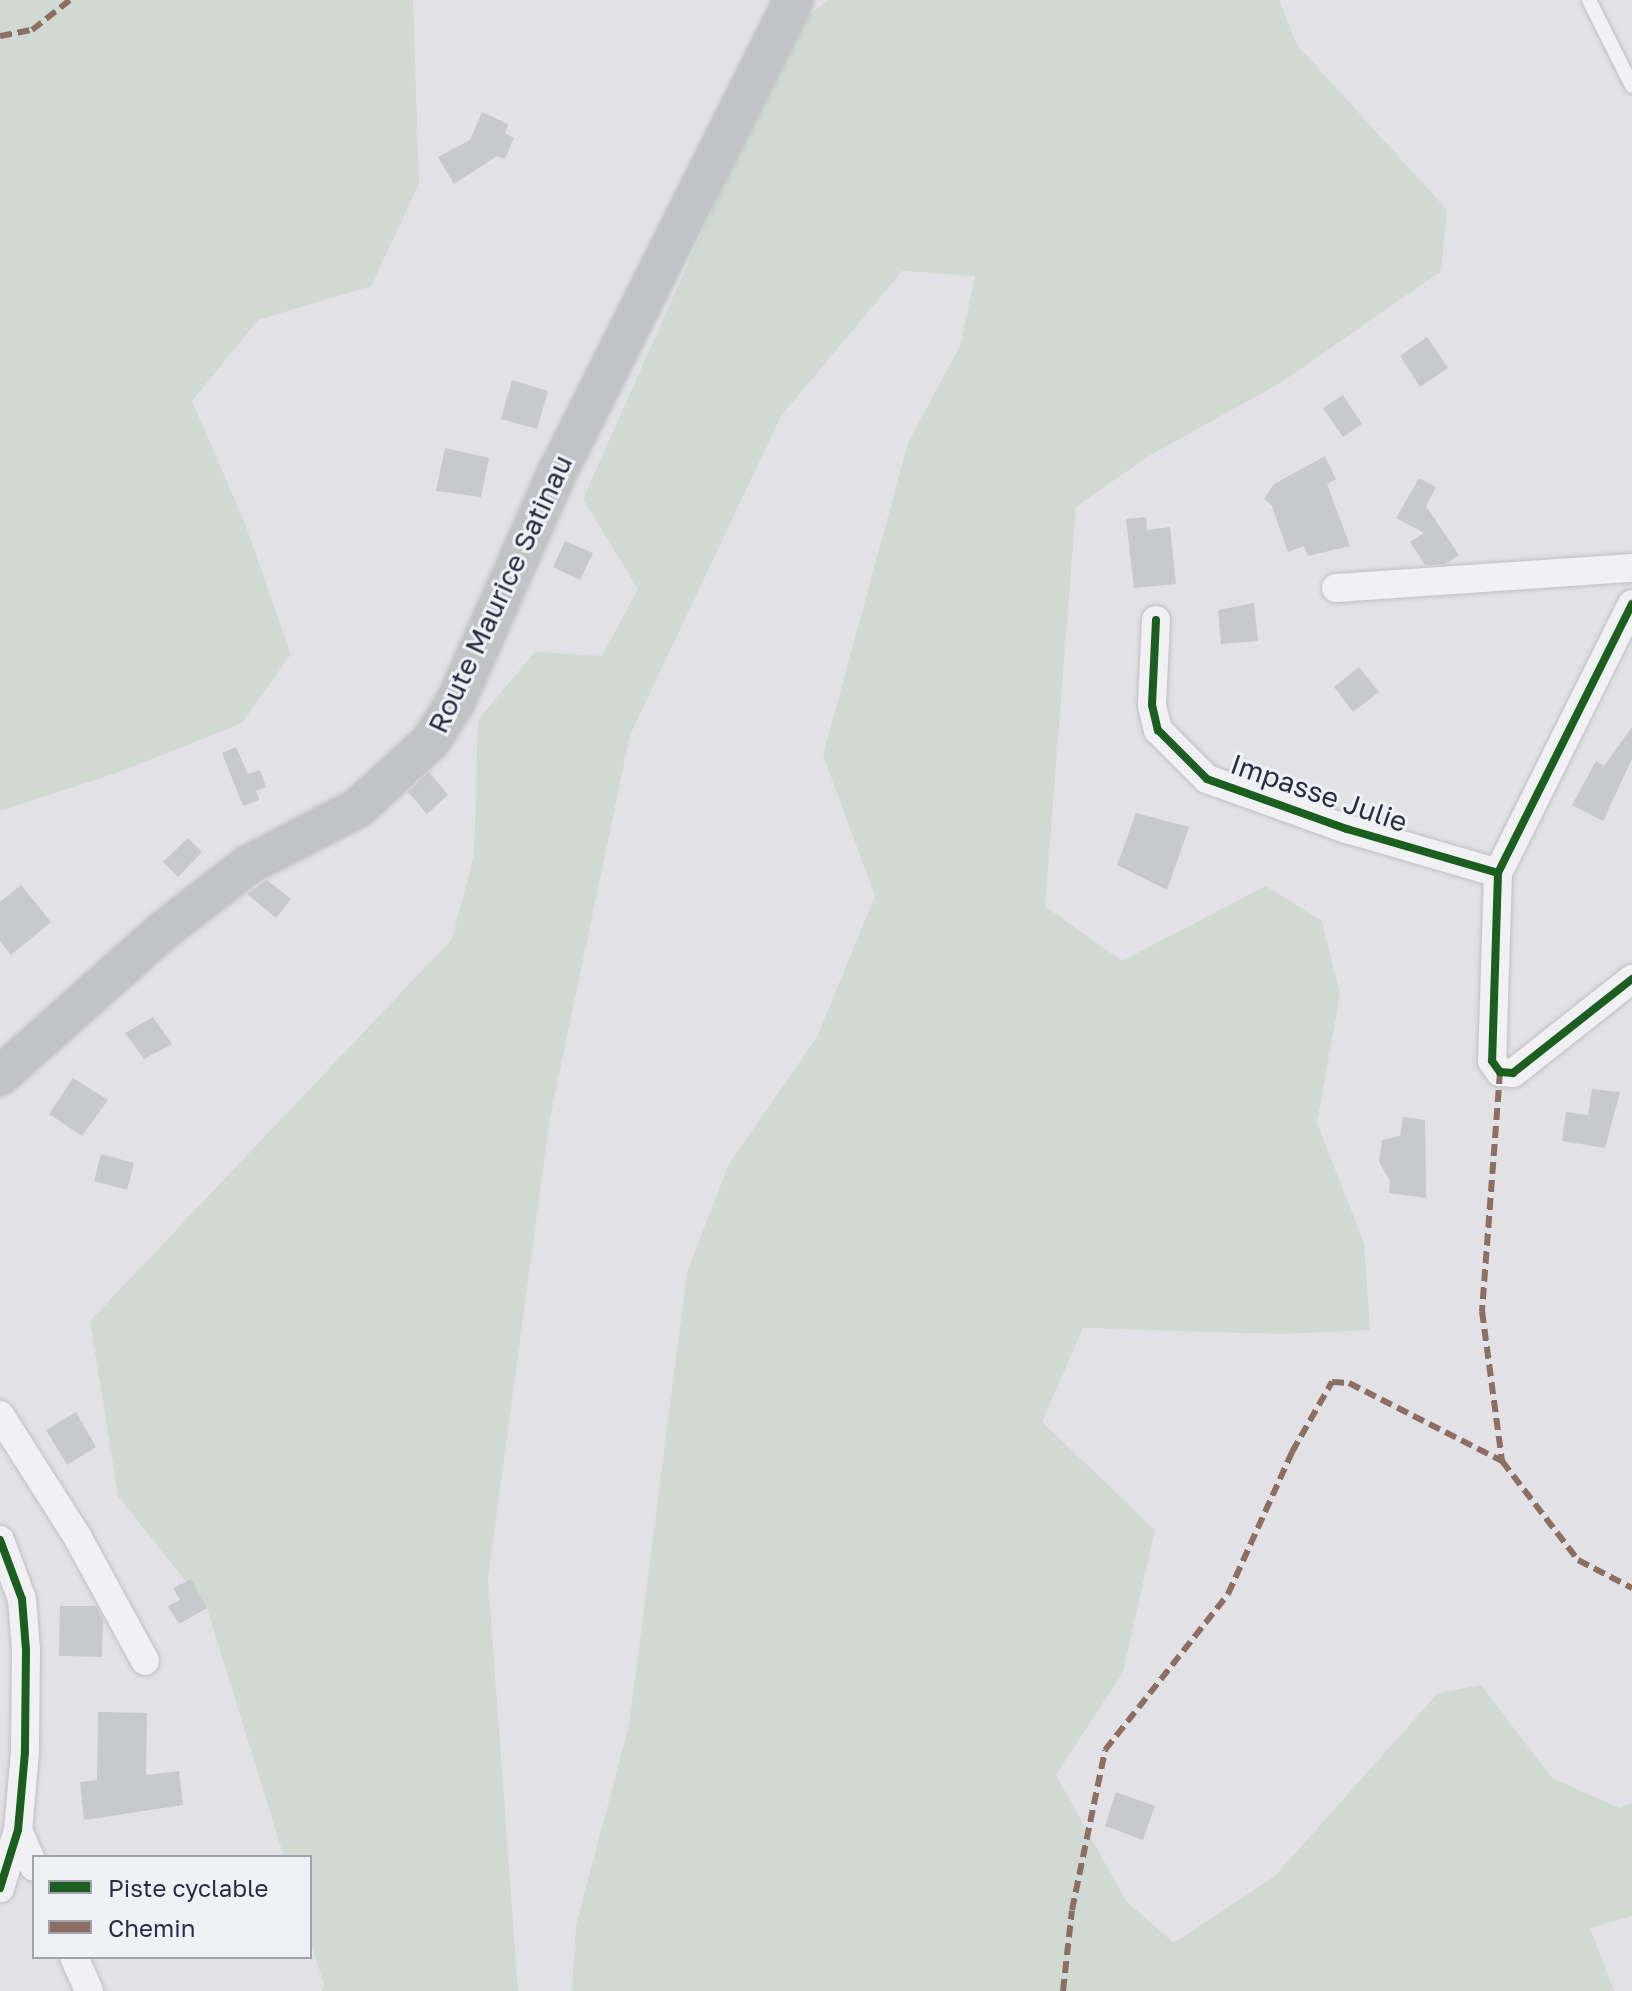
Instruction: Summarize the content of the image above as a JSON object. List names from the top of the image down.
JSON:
{
  "streets": {
    "main road": ["Route Maurice Satinau"],
    "street": ["Impasse Julie"]
  },
  "legend": ["Piste cyclable", "Chemin"]
}
